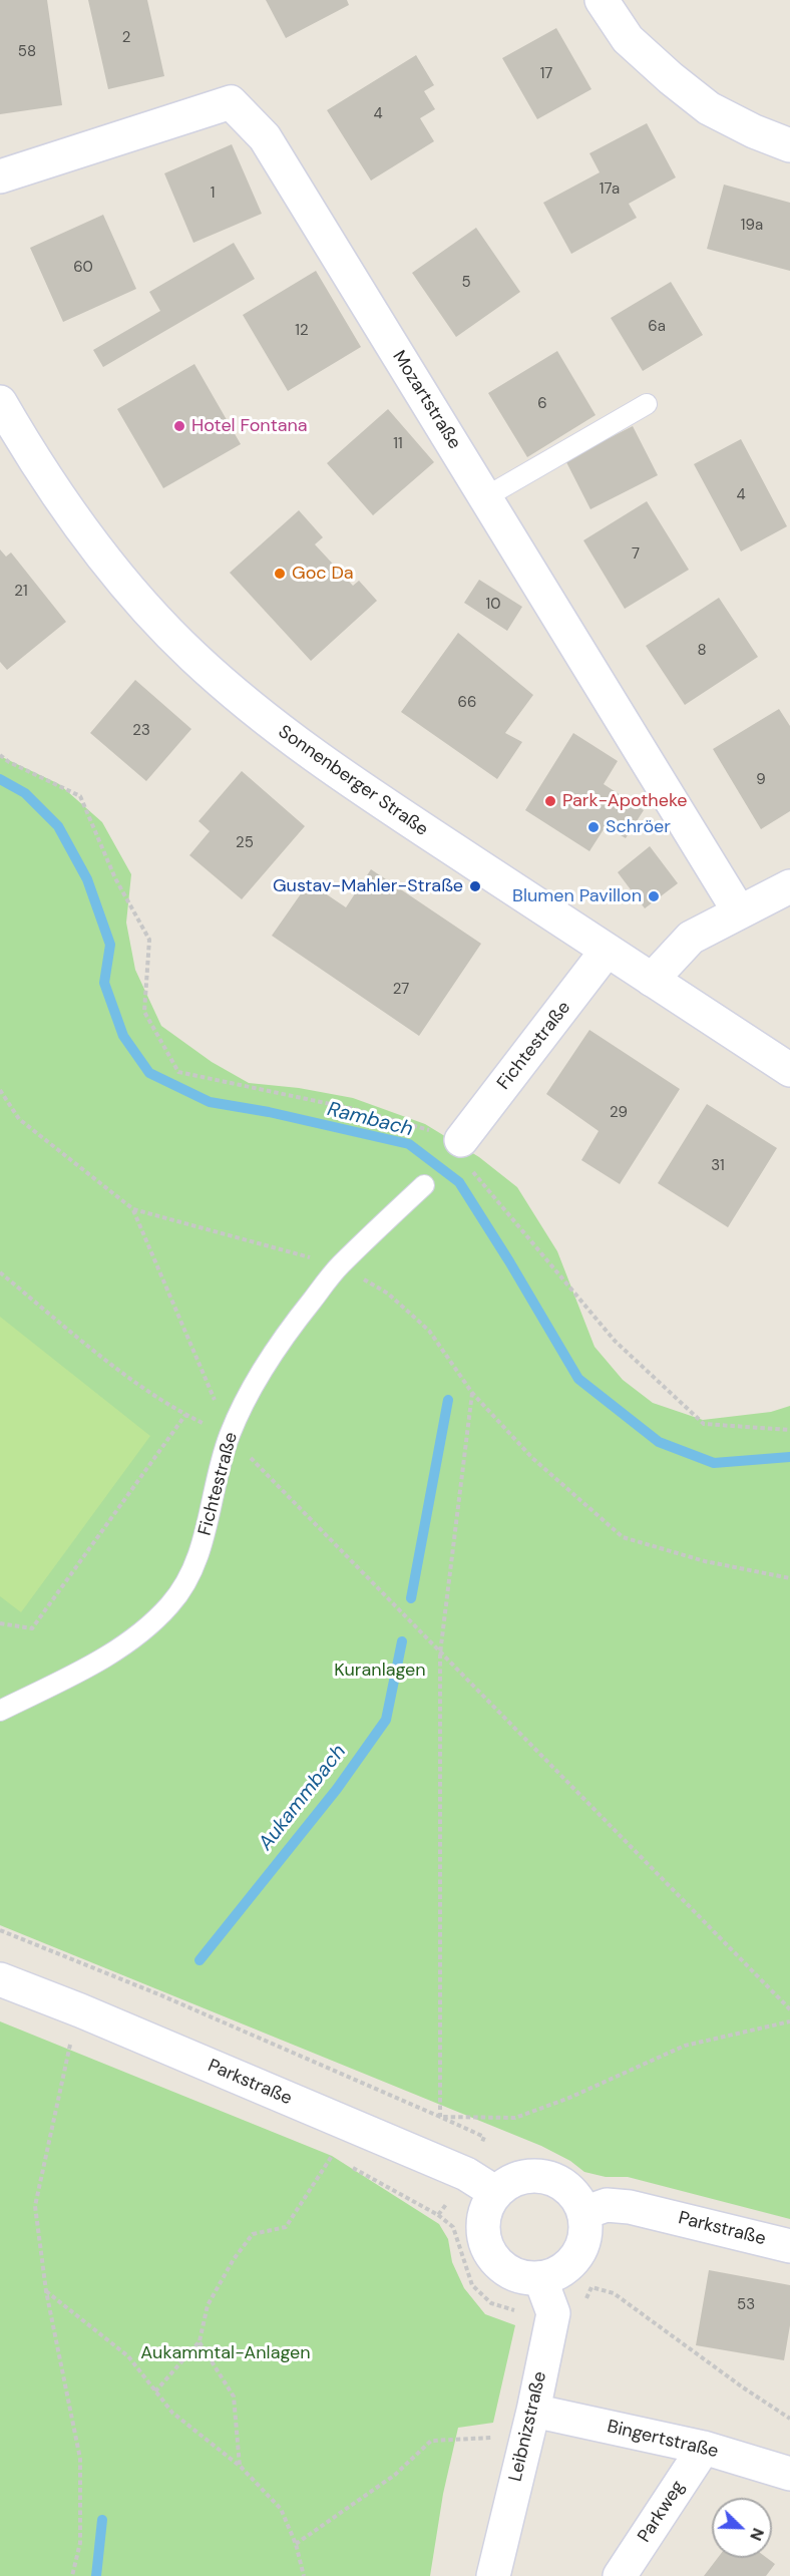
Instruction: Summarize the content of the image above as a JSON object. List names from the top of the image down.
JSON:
{
  "streets": {
    "street": [
      "Mozartstraße",
      "Sonnenberger Straße",
      "Fichtestraße",
      "Parkstraße",
      "Leibnizstraße",
      "Bingertstraße",
      "Parkweg"
    ]
  },
  "crossings": [
    ["Sonnenberger Straße", "Fichtestraße"],
    ["Parkstraße", "Leibnizstraße"],
    ["Leibnizstraße", "Bingertstraße"],
    ["Bingertstraße", "Parkweg"]
  ],
  "water": ["Rambach", "Aukammbach"],
  "parks": ["Kuranlagen", "Aukammtal-Anlagen"],
  "places": [
    "Hotel Fontana",
    "Goc Da",
    "Park-Apotheke",
    "Schröer",
    "Gustav-Mahler-Straße",
    "Blumen Pavillon"
  ],
  "house_numbers": [
    "2",
    "58",
    "17",
    "4",
    "17a",
    "1",
    "19a",
    "60",
    "5",
    "6a",
    "12",
    "6",
    "11",
    "4",
    "7",
    "21",
    "10",
    "8",
    "66",
    "23",
    "9",
    "25",
    "27",
    "29",
    "31",
    "53"
  ],
  "north": "bottom right"
}
